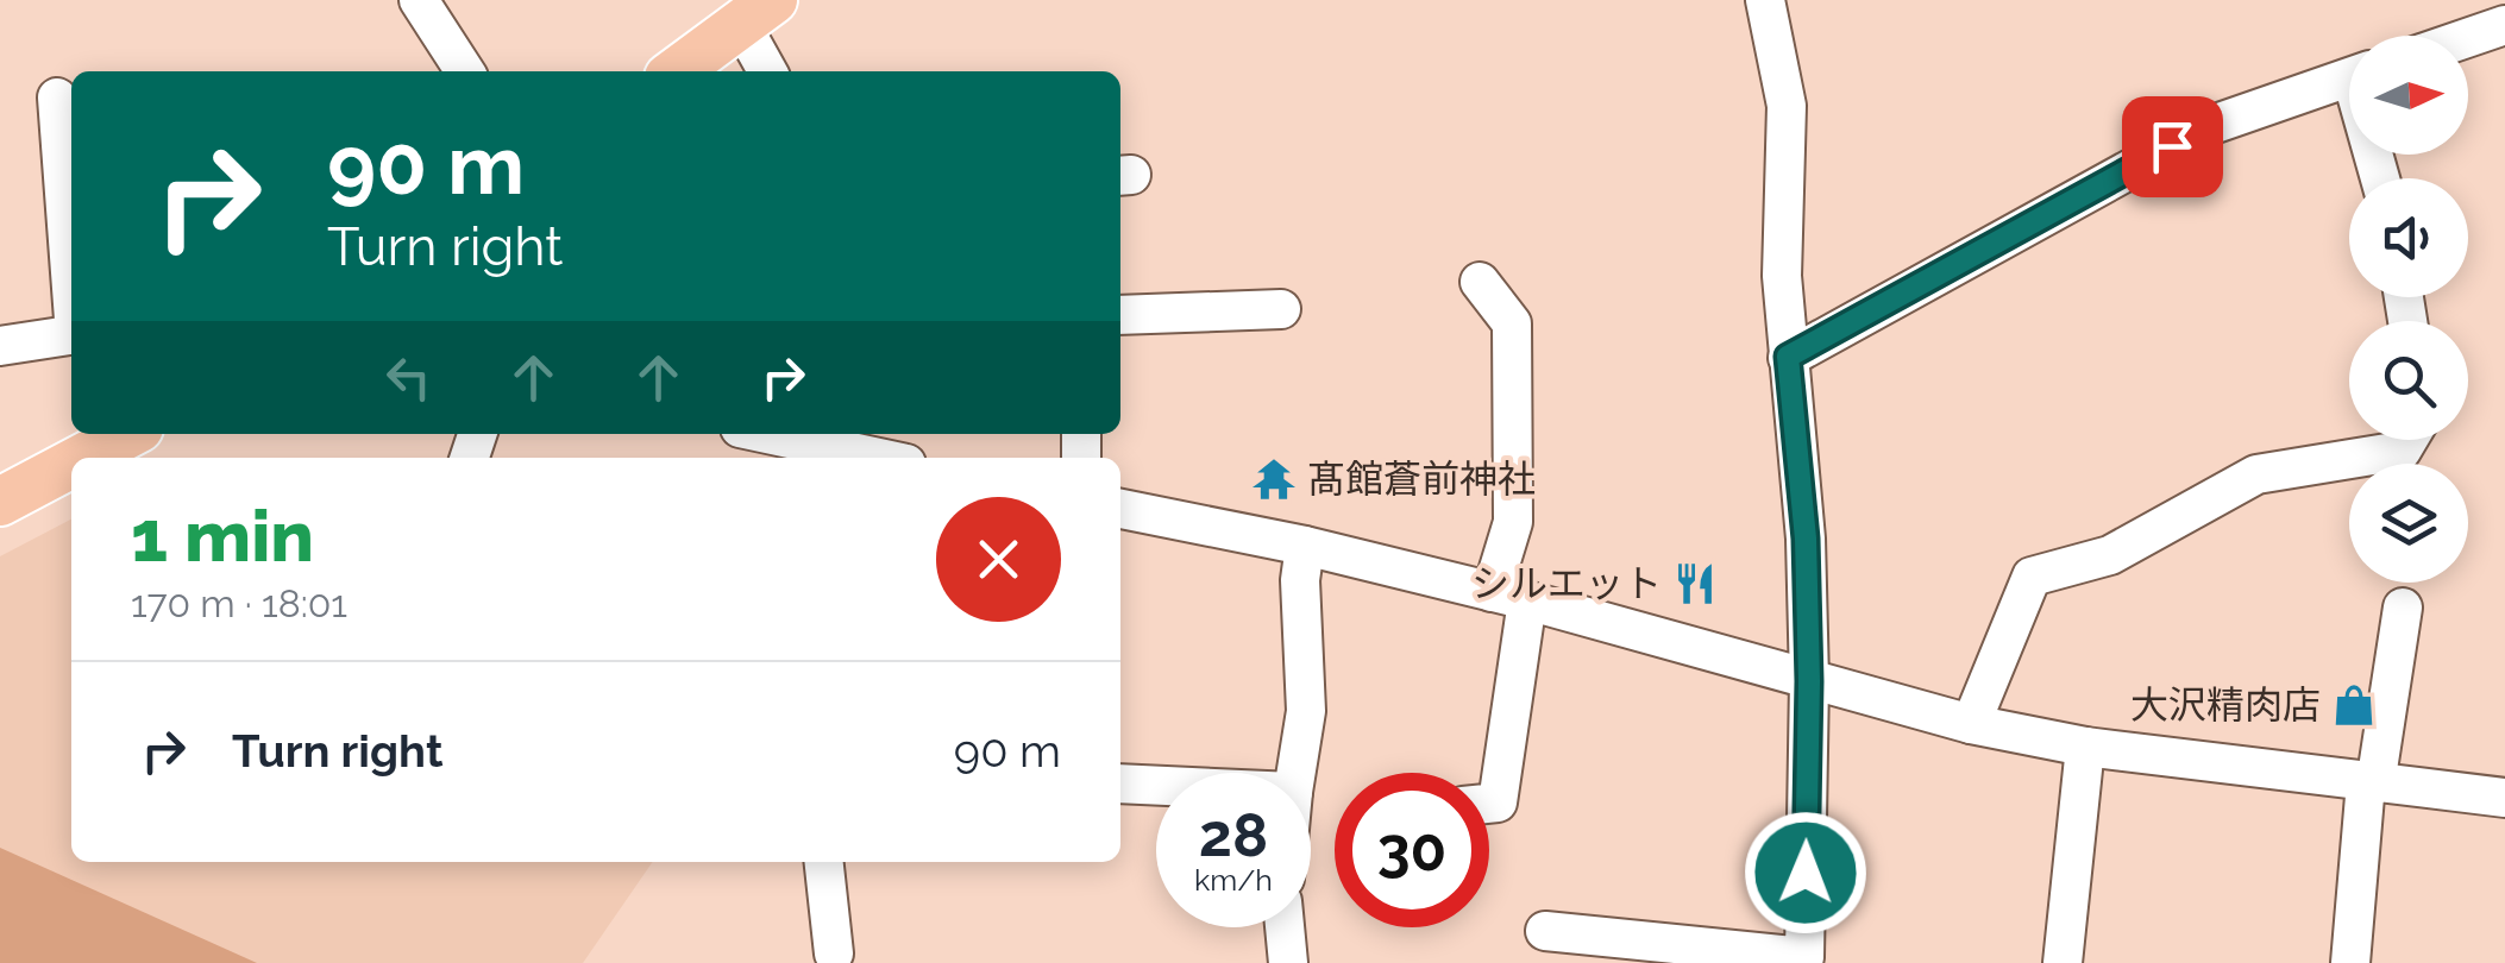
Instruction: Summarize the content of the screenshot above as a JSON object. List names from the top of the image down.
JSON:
{
  "places": {
    "temple": ["髙館蒼前神社"],
    "restaurant": ["シルエット"],
    "shop": ["大沢精肉店"]
  },
  "north": "right",
  "page": {
    "turn": ["90 m", "Turn right"],
    "heading": ["1 min", "170 m · 18:01"],
    "list": [
      {
        "name": "Turn right",
        "value": "90 m"
      }
    ],
    "speed": "28 km/h",
    "limit": "30"
  }
}
